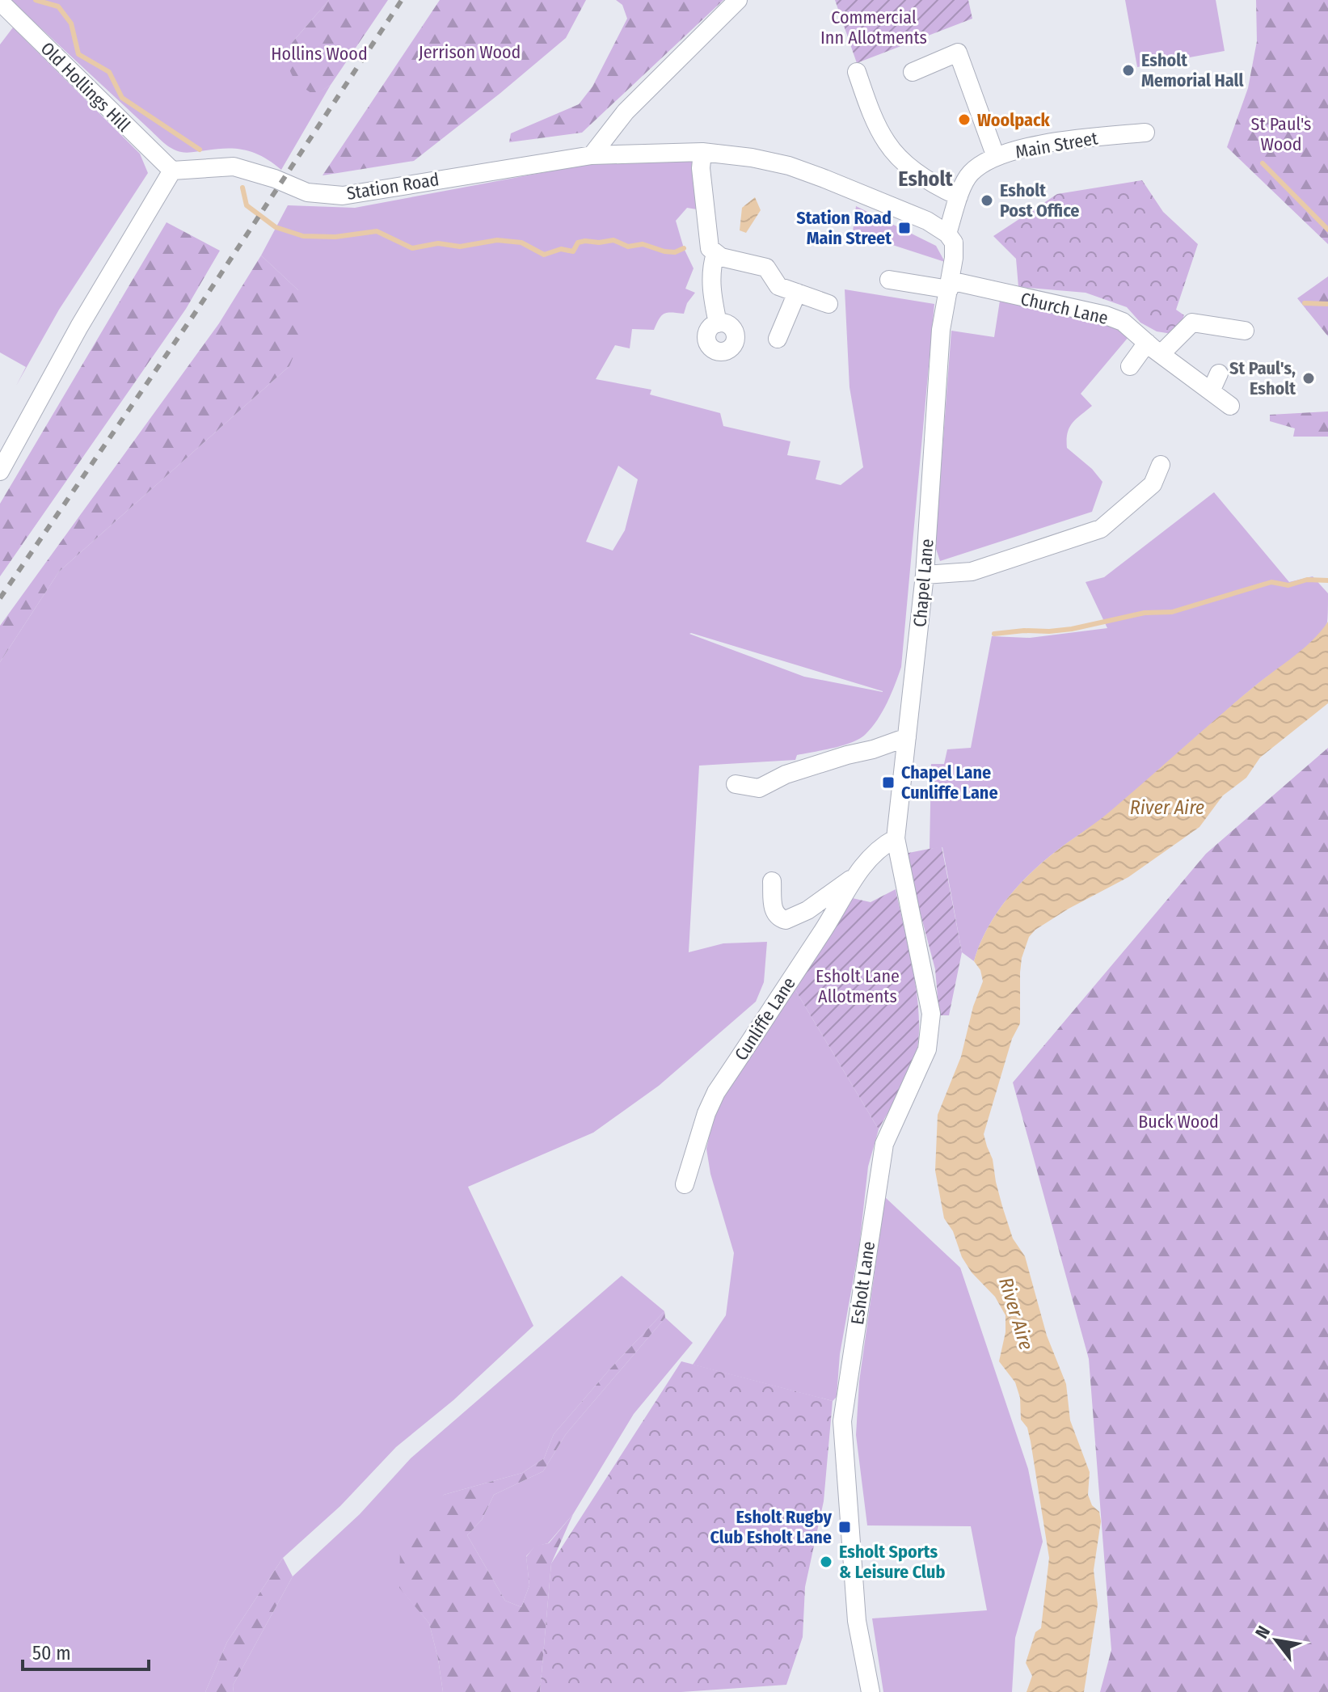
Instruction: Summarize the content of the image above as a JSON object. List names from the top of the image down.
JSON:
{
  "streets": {
    "street": [
      "Old Hollings Hill",
      "Main Street",
      "Station Road",
      "Church Lane",
      "Chapel Lane",
      "Cunliffe Lane",
      "Esholt Lane"
    ]
  },
  "crossings": [
    ["Old Hollings Hill", "Station Road"],
    ["Main Street", "Station Road"],
    ["Main Street", "Church Lane"],
    ["Main Street", "Chapel Lane"],
    ["Church Lane", "Chapel Lane"],
    ["Chapel Lane", "Cunliffe Lane"],
    ["Chapel Lane", "Esholt Lane"]
  ],
  "districts": ["Esholt"],
  "water": ["River Aire"],
  "parks": [
    "Commercial Inn Allotments",
    "Jerrison Wood",
    "Hollins Wood",
    "St Paul's Wood",
    "Esholt Lane Allotments",
    "Buck Wood"
  ],
  "places": {
    "other": [
      "Esholt Memorial Hall",
      "Woolpack",
      "Esholt Post Office",
      "St Paul's, Esholt",
      "Esholt Sports & Leisure Club"
    ],
    "transit": ["Station Road Main Street", "Chapel Lane Cunliffe Lane", "Esholt Rugby Club Esholt Lane"]
  },
  "scale_bar": "50 m",
  "north": "top left"
}
